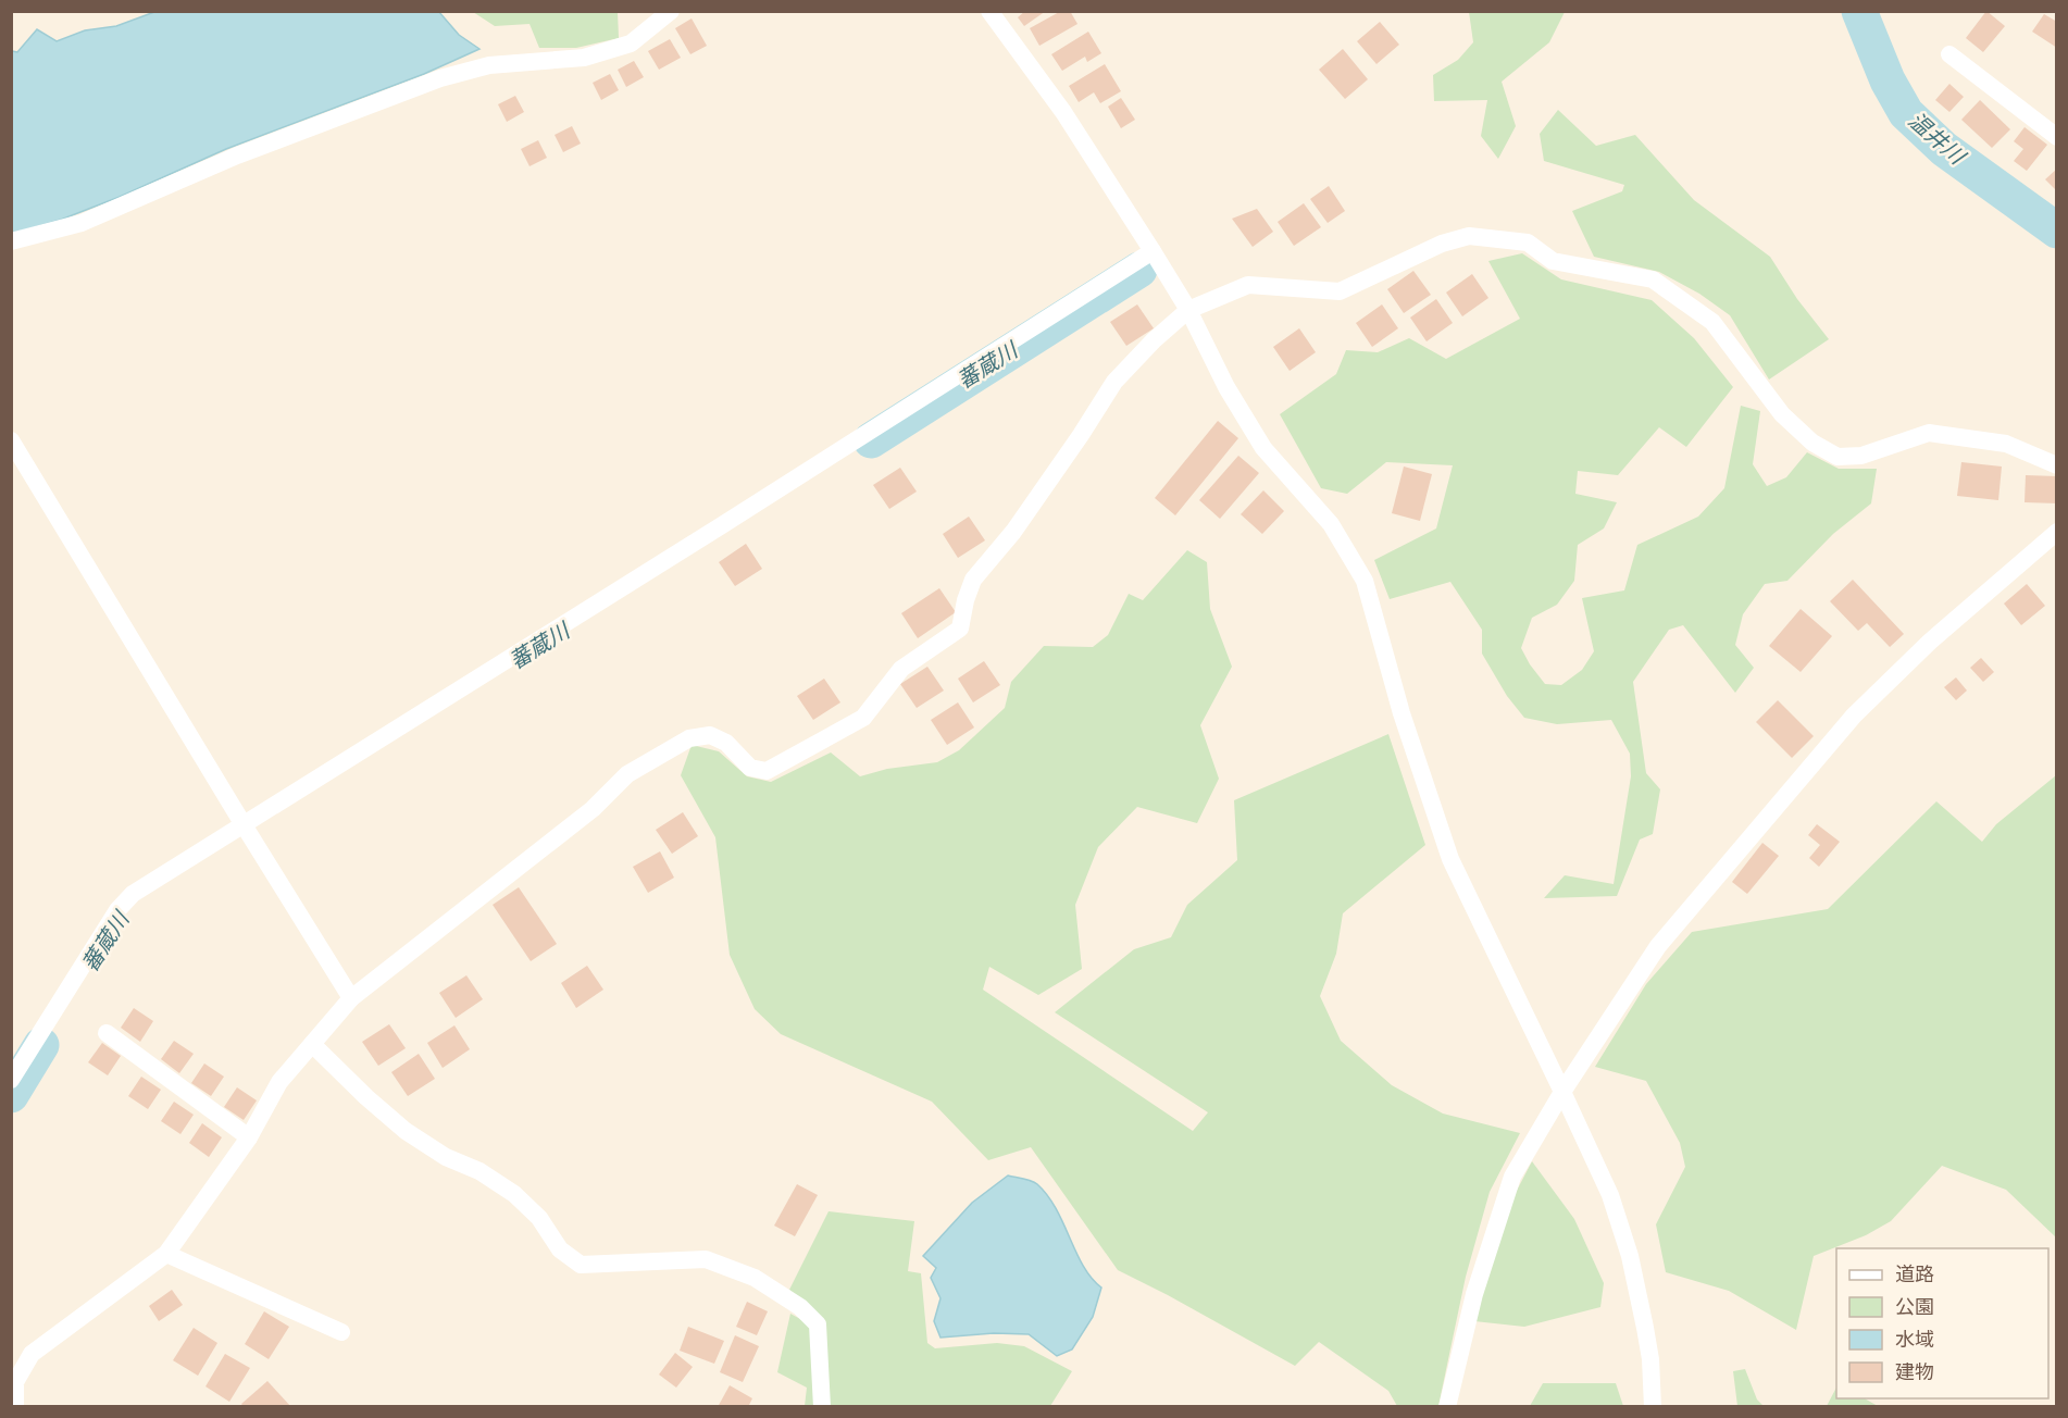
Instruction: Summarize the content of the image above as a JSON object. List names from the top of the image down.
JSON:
{
  "water": ["温井川", "蕃蔵川"],
  "legend": [
    "道路",
    "公園",
    "水域",
    "建物"
  ]
}
